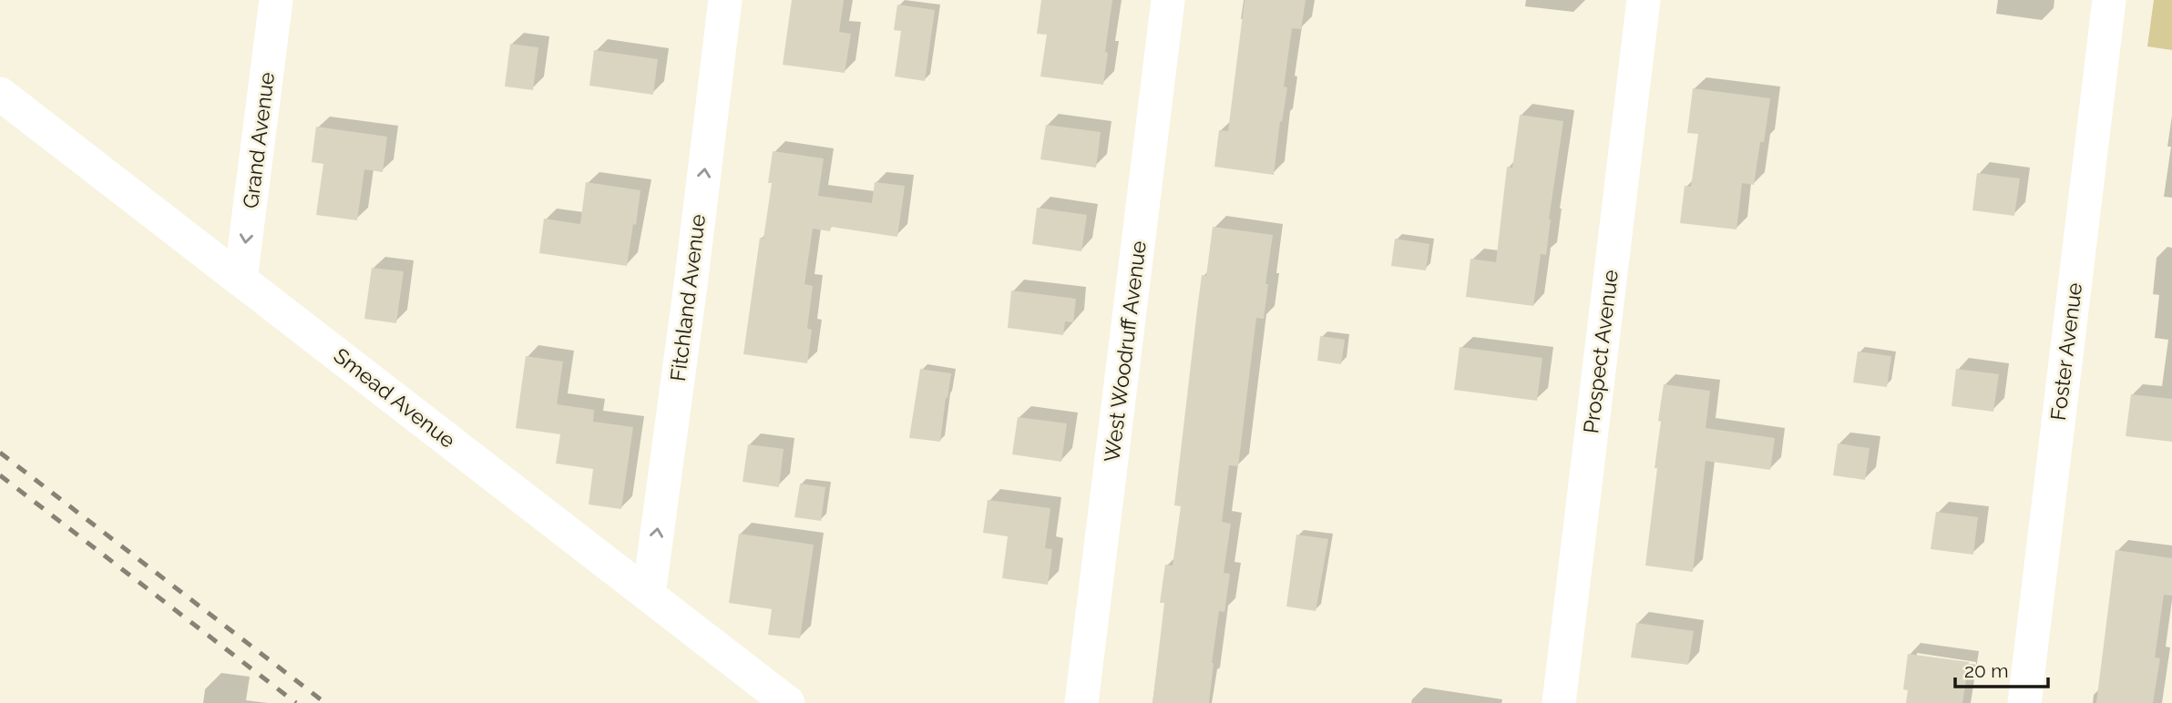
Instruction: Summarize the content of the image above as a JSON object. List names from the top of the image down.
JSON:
{
  "streets": {
    "street": [
      "Grand Avenue",
      "Fitchland Avenue",
      "West Woodruff Avenue",
      "Prospect Avenue",
      "Foster Avenue",
      "Smead Avenue"
    ]
  },
  "crossings": [
    ["Grand Avenue", "Smead Avenue"],
    ["Fitchland Avenue", "Smead Avenue"]
  ],
  "one_way": ["Grand Avenue", "Fitchland Avenue"],
  "scale_bar": "20 m"
}
